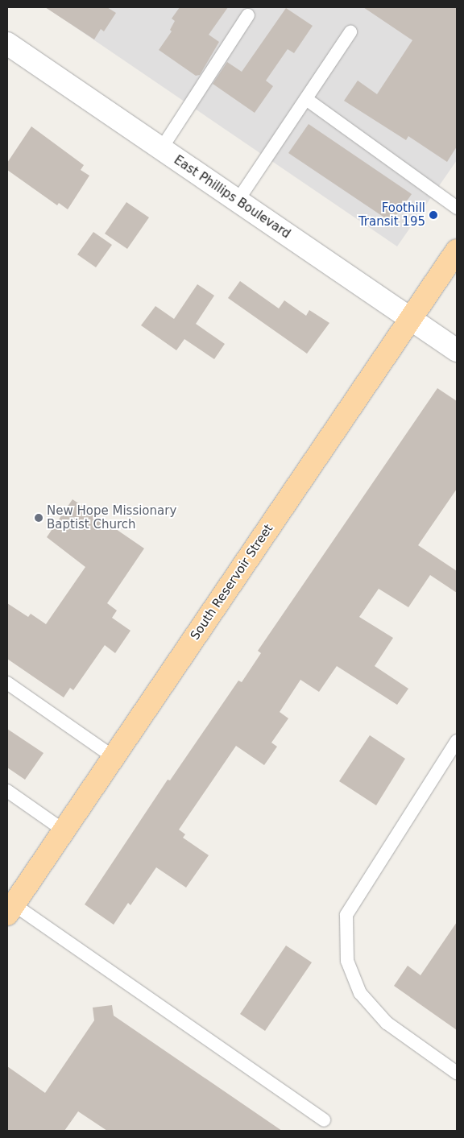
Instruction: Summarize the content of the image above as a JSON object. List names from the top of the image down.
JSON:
{
  "streets": {
    "main road": ["South Reservoir Street"],
    "street": ["East Phillips Boulevard"]
  },
  "crossings": [
    ["East Phillips Boulevard", "South Reservoir Street"]
  ],
  "places": ["Foothill Transit 195", "New Hope Missionary Baptist Church"]
}
